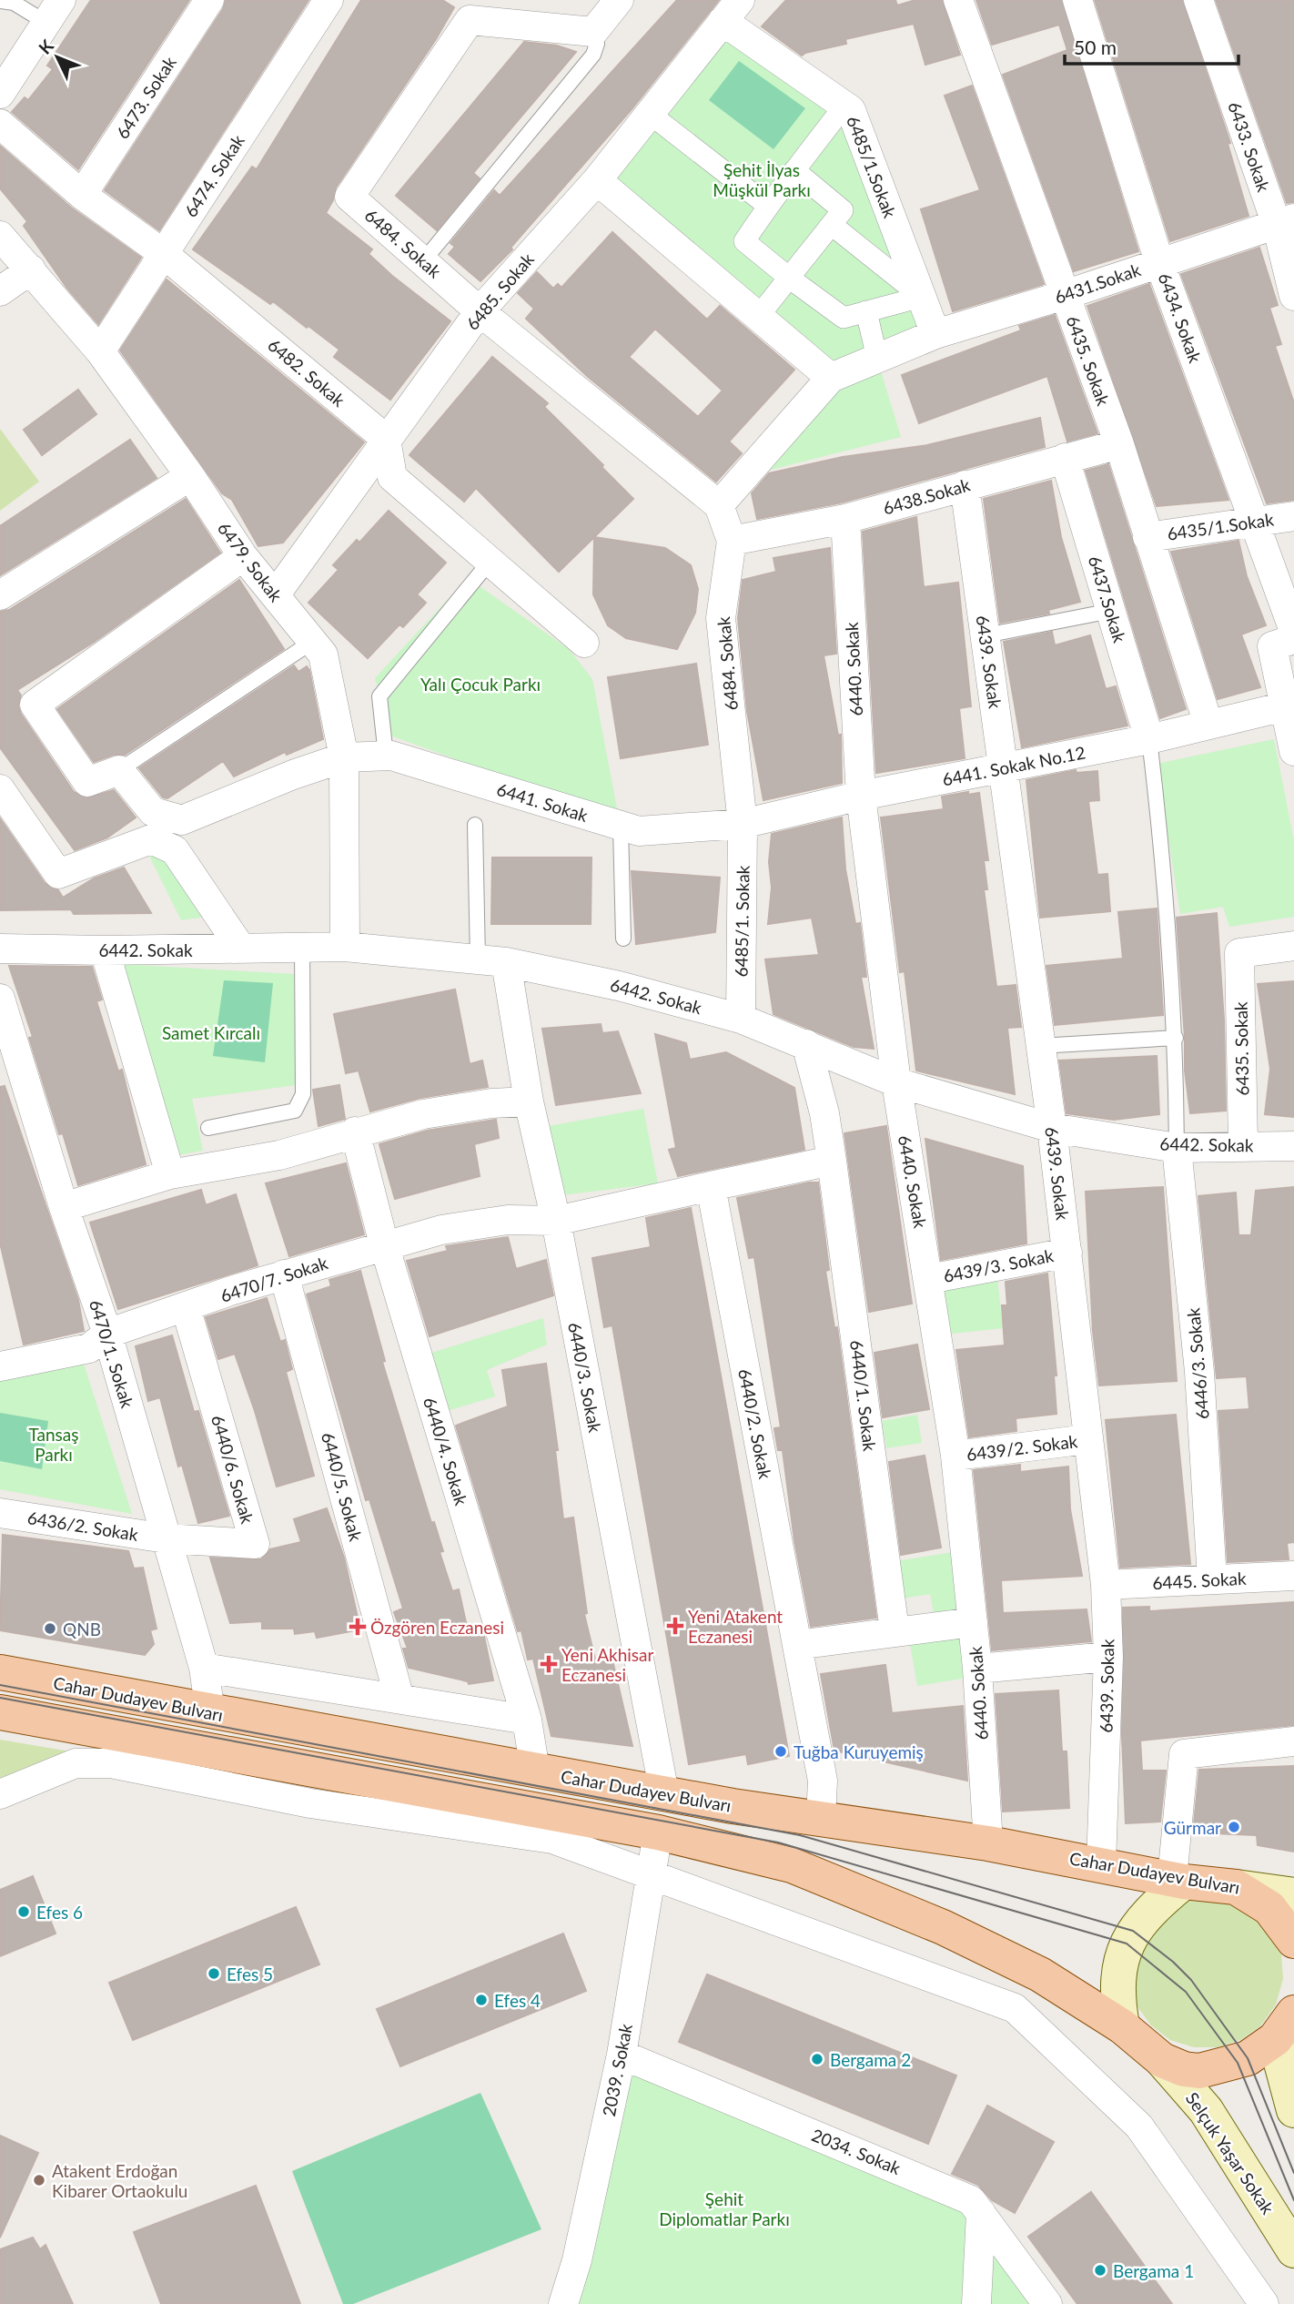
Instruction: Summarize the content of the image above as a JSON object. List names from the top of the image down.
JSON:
{
  "streets": {
    "main road": ["Cahar Dudayev Bulvarı", "Selçuk Yaşar Sokak"],
    "street": [
      "6473. Sokak",
      "6433. Sokak",
      "6485/1.Sokak",
      "6474. Sokak",
      "6484. Sokak",
      "6431.Sokak",
      "6485. Sokak",
      "6434. Sokak",
      "6435. Sokak",
      "6482. Sokak",
      "6438.Sokak",
      "6435/1.Sokak",
      "6479. Sokak",
      "6437.Sokak",
      "6439. Sokak",
      "6440. Sokak",
      "6441. Sokak No.12",
      "6441. Sokak",
      "6485/1. Sokak",
      "6442. Sokak",
      "6439/3. Sokak",
      "6470/7. Sokak",
      "6470/1. Sokak",
      "6446/3. Sokak",
      "6440/3. Sokak",
      "6440/1. Sokak",
      "6440/2. Sokak",
      "6439/2. Sokak",
      "6440/4. Sokak",
      "6440/6. Sokak",
      "6440/5. Sokak",
      "6436/2. Sokak",
      "6445. Sokak",
      "2039. Sokak",
      "2034. Sokak"
    ]
  },
  "crossings": [
    ["6473. Sokak", "6482. Sokak"],
    ["6433. Sokak", "6431.Sokak"],
    ["6485/1.Sokak", "6431.Sokak"],
    ["6485/1.Sokak", "6485. Sokak"],
    ["6474. Sokak", "6482. Sokak"],
    ["6474. Sokak", "6479. Sokak"],
    ["6484. Sokak", "6485. Sokak"],
    ["6484. Sokak", "6438.Sokak"],
    ["6484. Sokak", "6441. Sokak No.12"],
    ["6484. Sokak", "6441. Sokak"],
    ["6484. Sokak", "6485/1. Sokak"],
    ["6431.Sokak", "6434. Sokak"],
    ["6431.Sokak", "6435. Sokak"],
    ["6485. Sokak", "6482. Sokak"],
    ["6485. Sokak", "6479. Sokak"],
    ["6434. Sokak", "6435/1.Sokak"],
    ["6435. Sokak", "6438.Sokak"],
    ["6435. Sokak", "6435/1.Sokak"],
    ["6435. Sokak", "6441. Sokak No.12"],
    ["6435. Sokak", "6442. Sokak"],
    ["6438.Sokak", "6437.Sokak"],
    ["6438.Sokak", "6439. Sokak"],
    ["6438.Sokak", "6440. Sokak"],
    ["6479. Sokak", "6441. Sokak"],
    ["6479. Sokak", "6442. Sokak"],
    ["6437.Sokak", "6441. Sokak No.12"],
    ["6439. Sokak", "6441. Sokak No.12"],
    ["6439. Sokak", "6442. Sokak"],
    ["6439. Sokak", "6439/3. Sokak"],
    ["6439. Sokak", "6439/2. Sokak"],
    ["6439. Sokak", "6445. Sokak"],
    ["6439. Sokak", "Cahar Dudayev Bulvarı"],
    ["6440. Sokak", "6441. Sokak No.12"],
    ["6440. Sokak", "6442. Sokak"],
    ["6440. Sokak", "6439/3. Sokak"],
    ["6440. Sokak", "6439/2. Sokak"],
    ["6440. Sokak", "Cahar Dudayev Bulvarı"],
    ["6441. Sokak No.12", "6441. Sokak"],
    ["6441. Sokak No.12", "6485/1. Sokak"],
    ["6441. Sokak", "6485/1. Sokak"],
    ["6485/1. Sokak", "6442. Sokak"],
    ["6442. Sokak", "6446/3. Sokak"],
    ["6442. Sokak", "6440/3. Sokak"],
    ["6442. Sokak", "6440/1. Sokak"],
    ["6470/7. Sokak", "6470/1. Sokak"],
    ["6470/7. Sokak", "6440/3. Sokak"],
    ["6470/7. Sokak", "6440/4. Sokak"],
    ["6470/7. Sokak", "6440/6. Sokak"],
    ["6470/7. Sokak", "6440/5. Sokak"],
    ["6470/1. Sokak", "6440/6. Sokak"],
    ["6470/1. Sokak", "6436/2. Sokak"],
    ["6470/1. Sokak", "Cahar Dudayev Bulvarı"],
    ["6446/3. Sokak", "6445. Sokak"],
    ["6440/3. Sokak", "Cahar Dudayev Bulvarı"],
    ["6440/2. Sokak", "Cahar Dudayev Bulvarı"],
    ["6440/4. Sokak", "Cahar Dudayev Bulvarı"],
    ["6440/6. Sokak", "6436/2. Sokak"],
    ["2039. Sokak", "2034. Sokak"]
  ],
  "parks": [
    "Şehit İlyas Müşkül Parkı",
    "Yalı Çocuk Parkı",
    "Samet Kırcalı",
    "Tansaş Parkı",
    "Şehit Diplomatlar Parkı"
  ],
  "places": {
    "health": ["Yeni Atakent Eczanesi", "Özgören Eczanesi", "Yeni Akhisar Eczanesi"],
    "other": [
      "QNB",
      "Tuğba Kuruyemiş",
      "Gürmar",
      "Efes 6",
      "Efes 5",
      "Efes 4",
      "Bergama 2",
      "Atakent Erdoğan Kibarer Ortaokulu",
      "Bergama 1"
    ]
  },
  "scale_bar": "50 m",
  "north": "top left"
}
